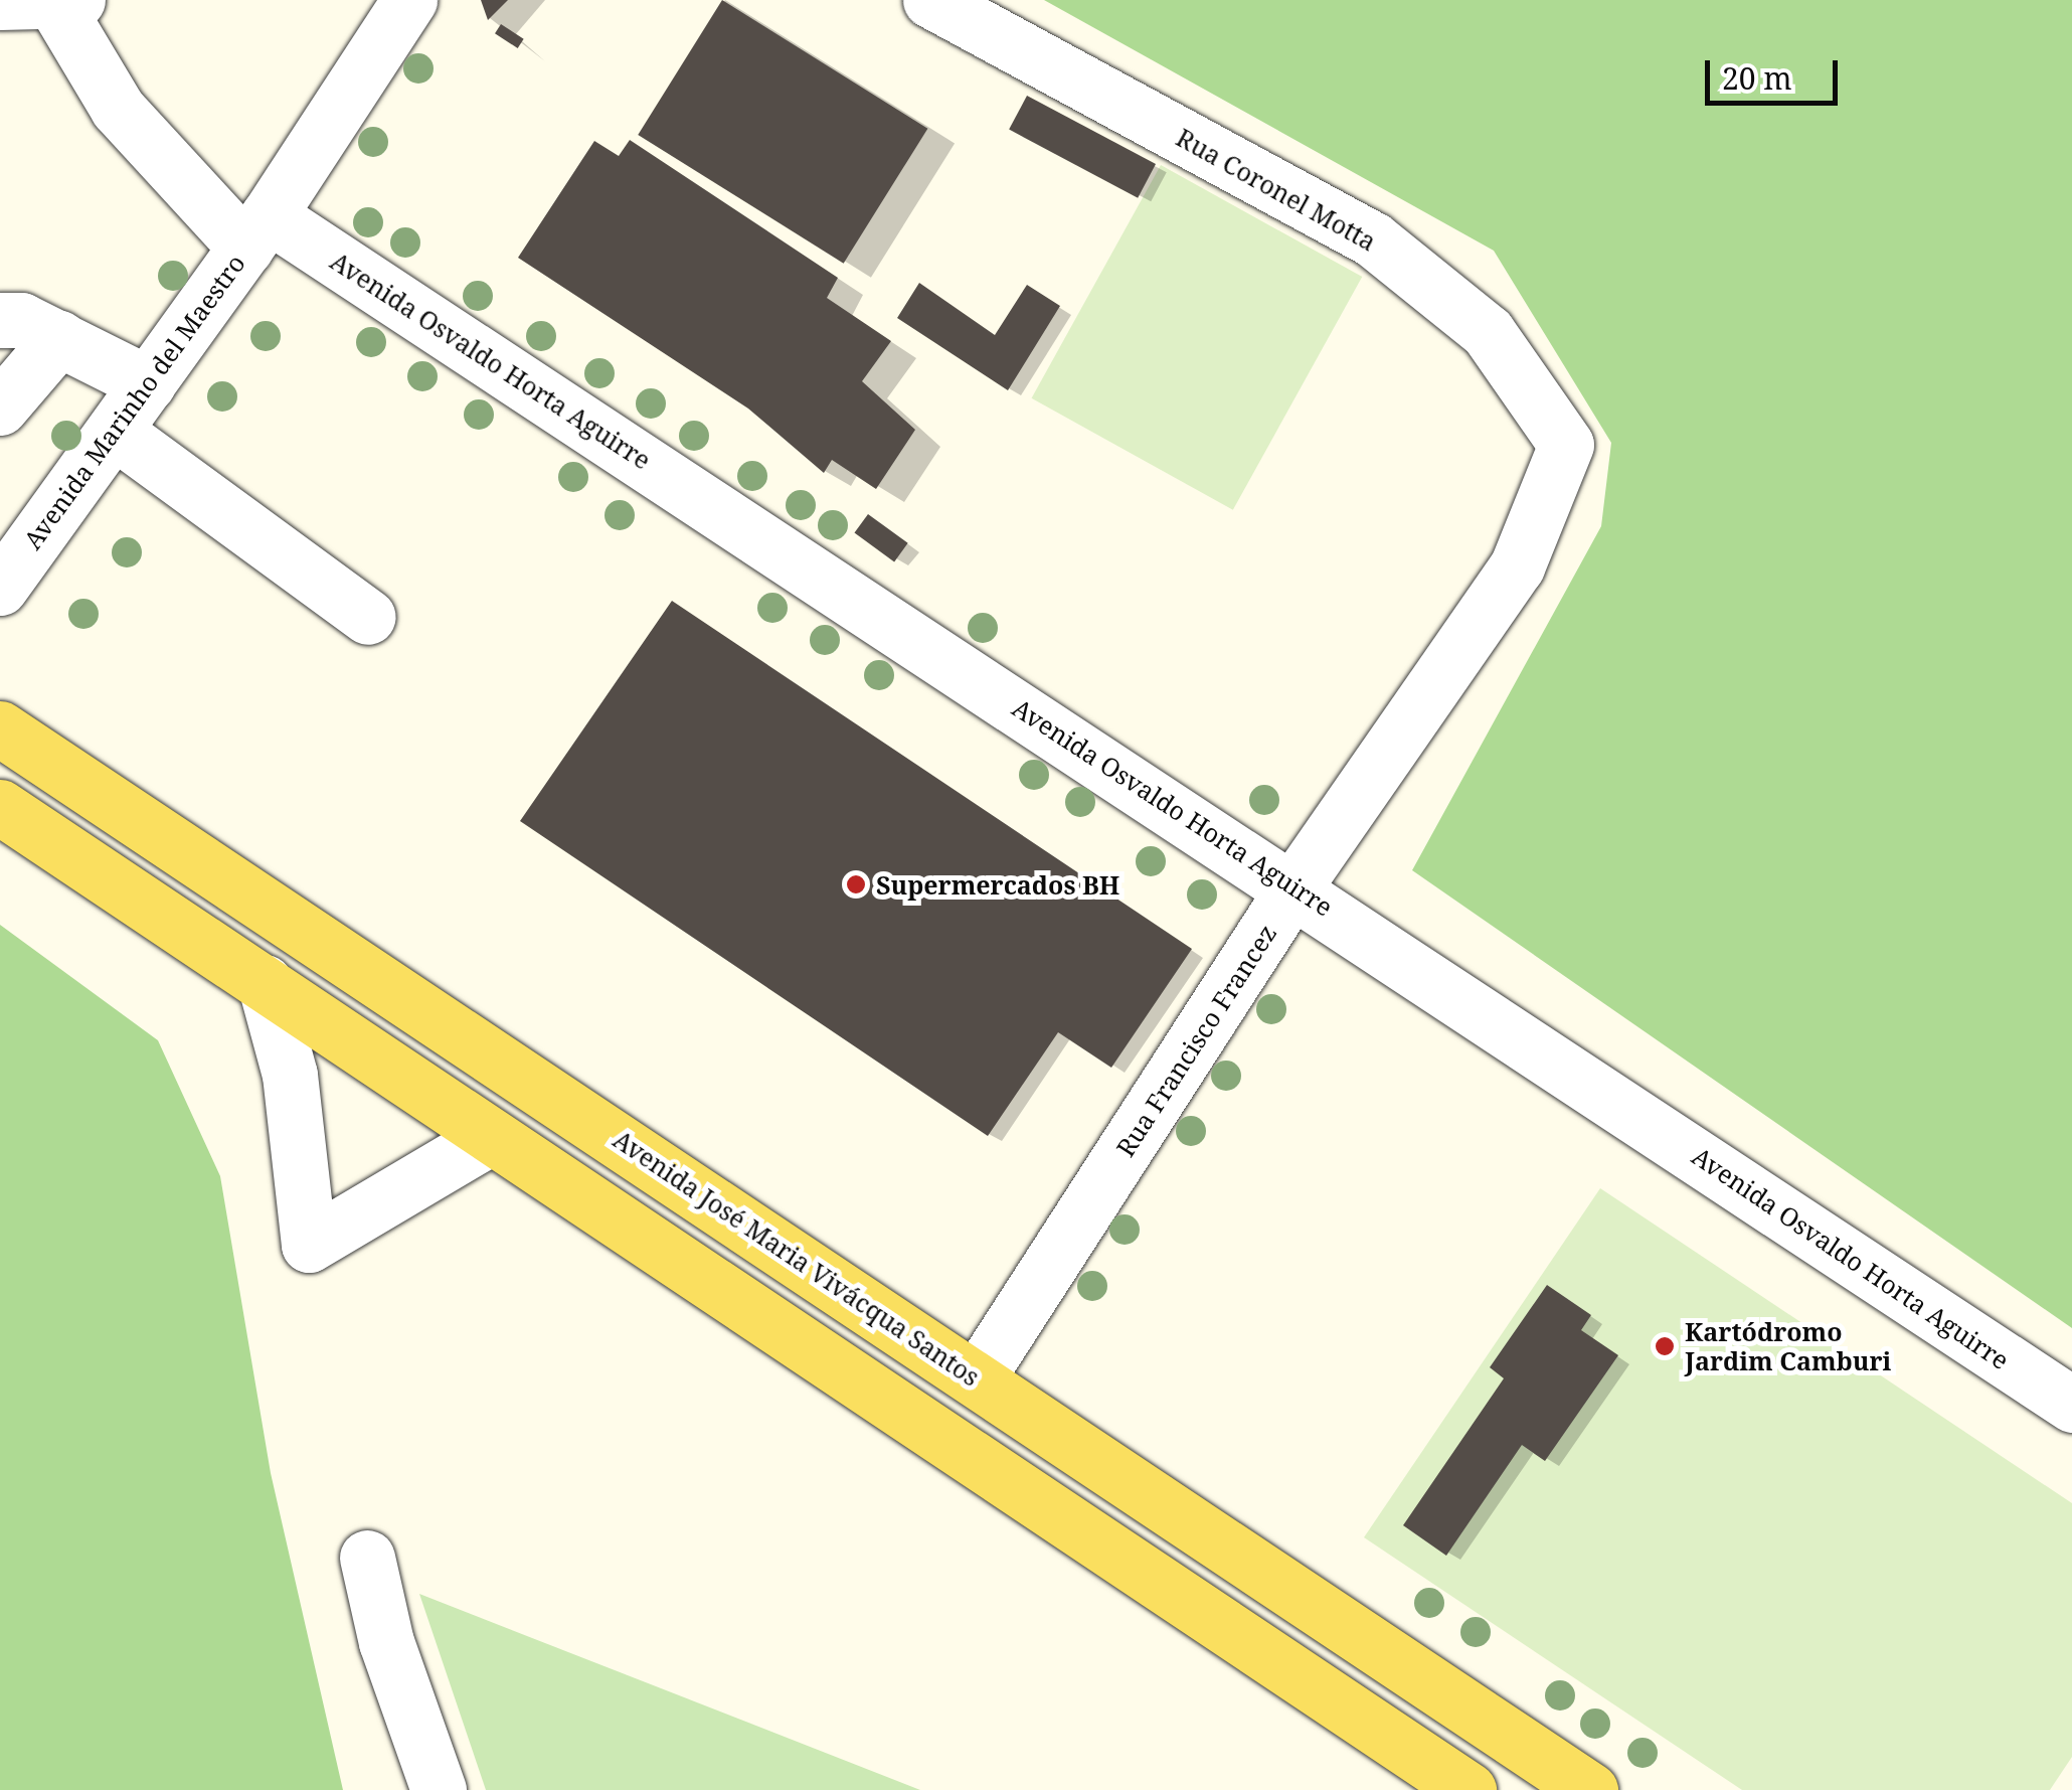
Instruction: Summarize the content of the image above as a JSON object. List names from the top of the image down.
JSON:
{
  "streets": {
    "main road": ["Avenida José Maria Vivácqua Santos"],
    "street": [
      "Rua Coronel Motta",
      "Avenida Osvaldo Horta Aguirre",
      "Avenida Marinho del Maestro",
      "Rua Francisco Francez"
    ]
  },
  "crossings": [
    ["Rua Coronel Motta", "Rua Francisco Francez"],
    ["Avenida Osvaldo Horta Aguirre", "Avenida Marinho del Maestro"],
    ["Avenida Osvaldo Horta Aguirre", "Rua Francisco Francez"],
    ["Rua Francisco Francez", "Avenida José Maria Vivácqua Santos"]
  ],
  "places": ["Supermercados BH", "Kartódromo Jardim Camburi"],
  "scale_bar": "20 m"
}
